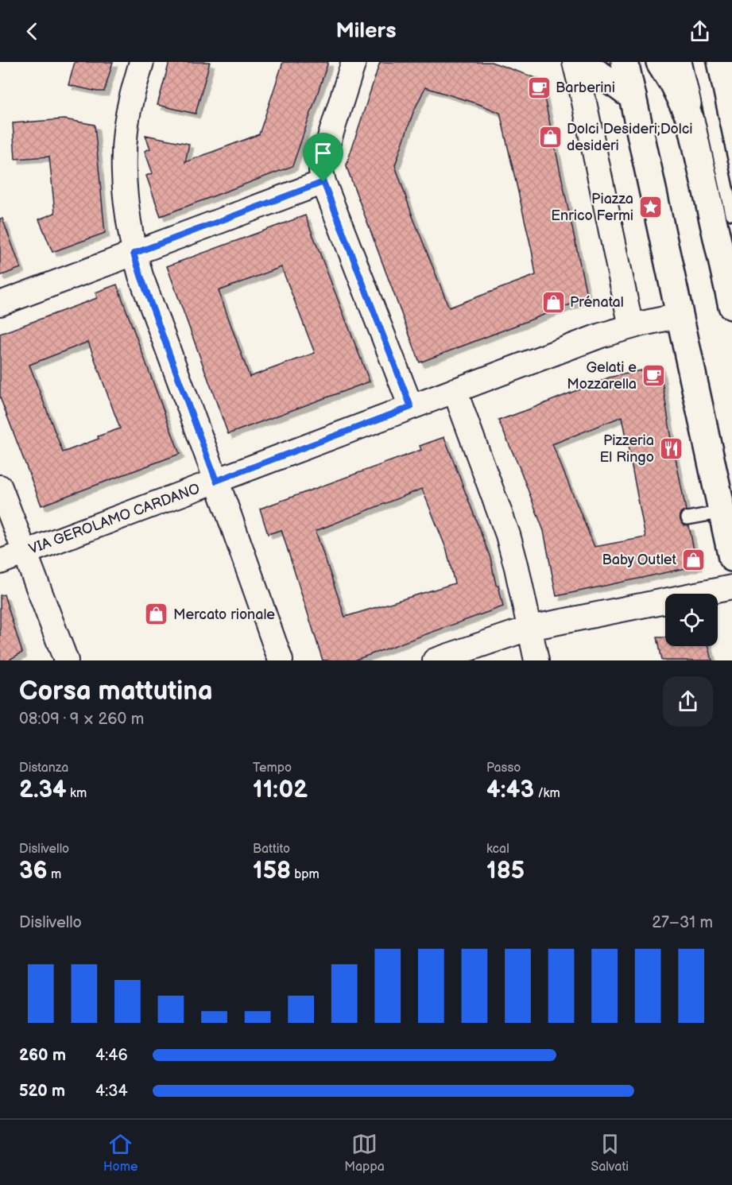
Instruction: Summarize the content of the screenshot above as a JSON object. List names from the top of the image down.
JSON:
{
  "streets": {
    "street": ["VIA GEROLAMO CARDANO"]
  },
  "places": {
    "cafe": ["Barberini", "Gelati e Mozzarella"],
    "shop": [
      "Dolci Desideri;Dolci desideri",
      "Prénatal",
      "Baby Outlet",
      "Mercato rionale"
    ],
    "place": ["Piazza Enrico Fermi"],
    "restaurant": ["Pizzeria El Ringo"]
  },
  "page": {
    "header": "Milers",
    "heading": ["Corsa mattutina", "08:09 · 9 × 260 m"],
    "stats": [
      ["Distanza", "2.34 km"],
      ["Tempo", "11:02"],
      ["Passo", "4:43 /km"],
      ["Dislivello", "36 m"],
      ["Battito", "158 bpm"],
      ["kcal", "185"]
    ],
    "chart": ["Dislivello", "27–31 m"],
    "list": [
      {
        "name": "260 m",
        "note": "4:46"
      },
      {
        "name": "520 m",
        "note": "4:34"
      }
    ],
    "tabs": ["Home", "Mappa", "Salvati"]
  }
}
